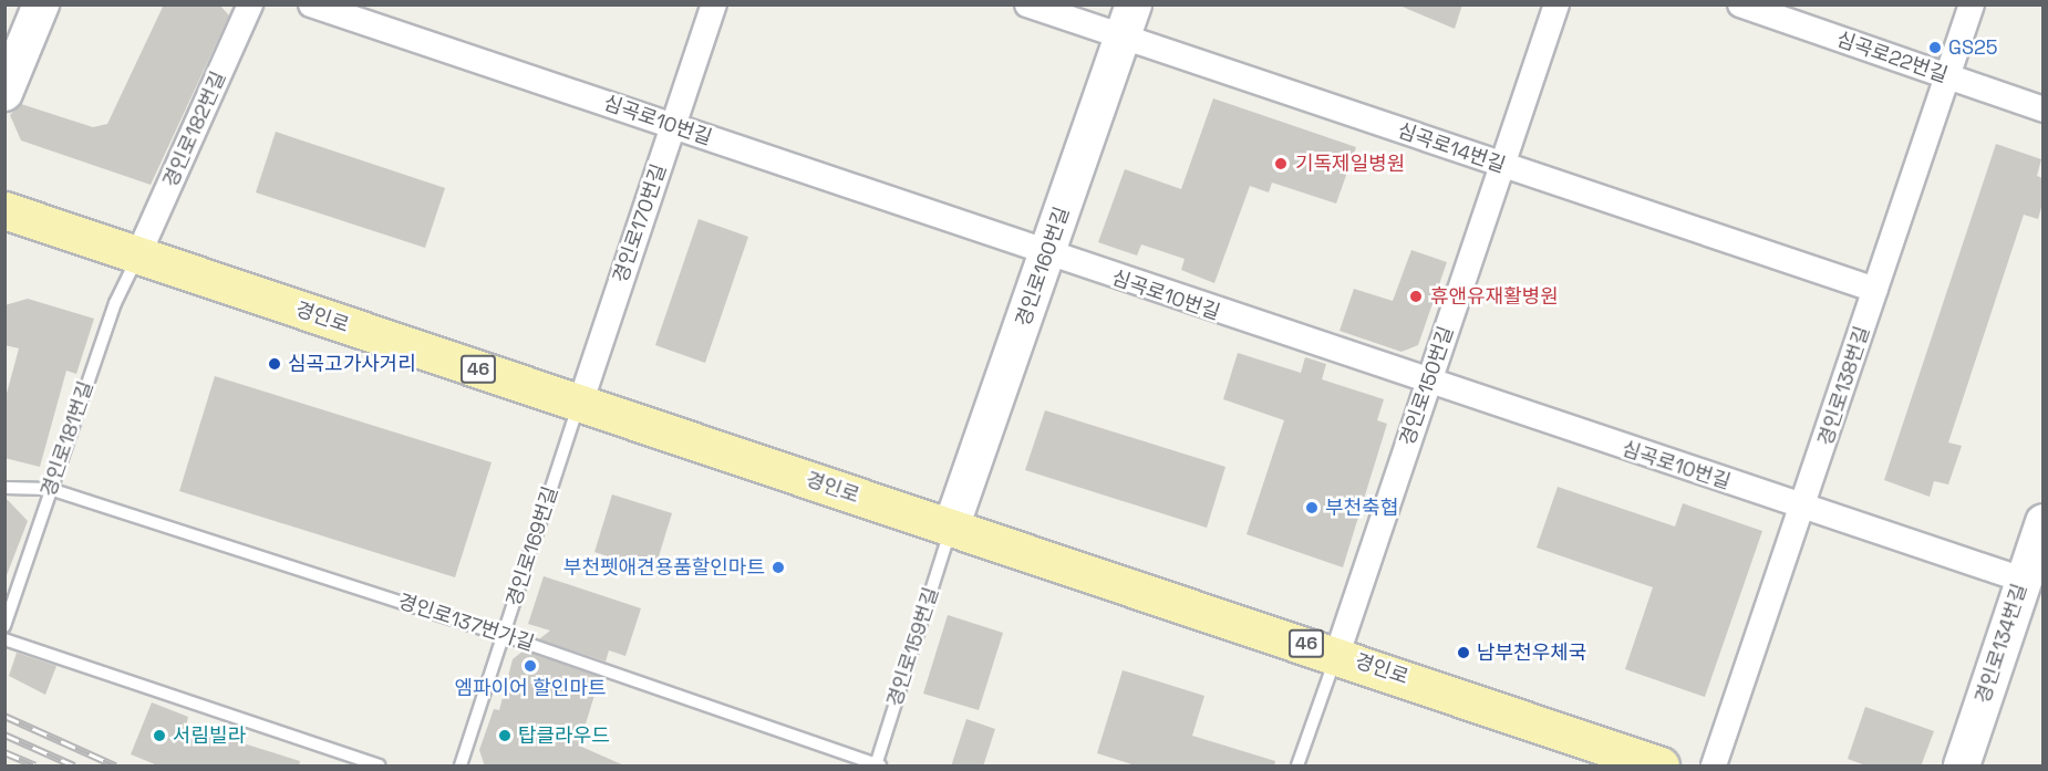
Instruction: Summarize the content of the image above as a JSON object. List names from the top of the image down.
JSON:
{
  "streets": {
    "main road": ["경인로", "46"],
    "street": [
      "심곡로22번길",
      "심곡로10번길",
      "경인로182번길",
      "심곡로14번길",
      "경인로170번길",
      "경인로160번길",
      "경인로150번길",
      "경인로138번길",
      "경인로134번길"
    ],
    "lane": [
      "경인로181번길",
      "경인로169번길",
      "경인로137번가길",
      "경인로159번길"
    ]
  },
  "crossings": [
    ["심곡로22번길", "경인로138번길"],
    ["심곡로10번길", "경인로170번길"],
    ["심곡로10번길", "경인로160번길"],
    ["심곡로10번길", "경인로150번길"],
    ["심곡로10번길", "경인로138번길"],
    ["심곡로10번길", "경인로134번길"],
    ["경인로182번길", "경인로"],
    ["경인로182번길", "경인로181번길"],
    ["심곡로14번길", "경인로160번길"],
    ["심곡로14번길", "경인로150번길"],
    ["심곡로14번길", "경인로138번길"],
    ["경인로170번길", "경인로"],
    ["경인로170번길", "경인로169번길"],
    ["경인로160번길", "경인로"],
    ["경인로160번길", "경인로159번길"],
    ["경인로", "경인로150번길"],
    ["경인로", "경인로181번길"],
    ["경인로", "경인로169번길"],
    ["경인로", "경인로159번길"],
    ["경인로181번길", "경인로137번가길"],
    ["경인로169번길", "경인로137번가길"],
    ["경인로137번가길", "경인로159번길"]
  ],
  "places": [
    "GS25",
    "기독제일병원",
    "휴앤유재활병원",
    "심곡고가사거리",
    "부천축협",
    "부천펫애견용품할인마트",
    "남부천우체국",
    "엠파이어 할인마트",
    "서림빌라",
    "탑클라우드"
  ]
}
